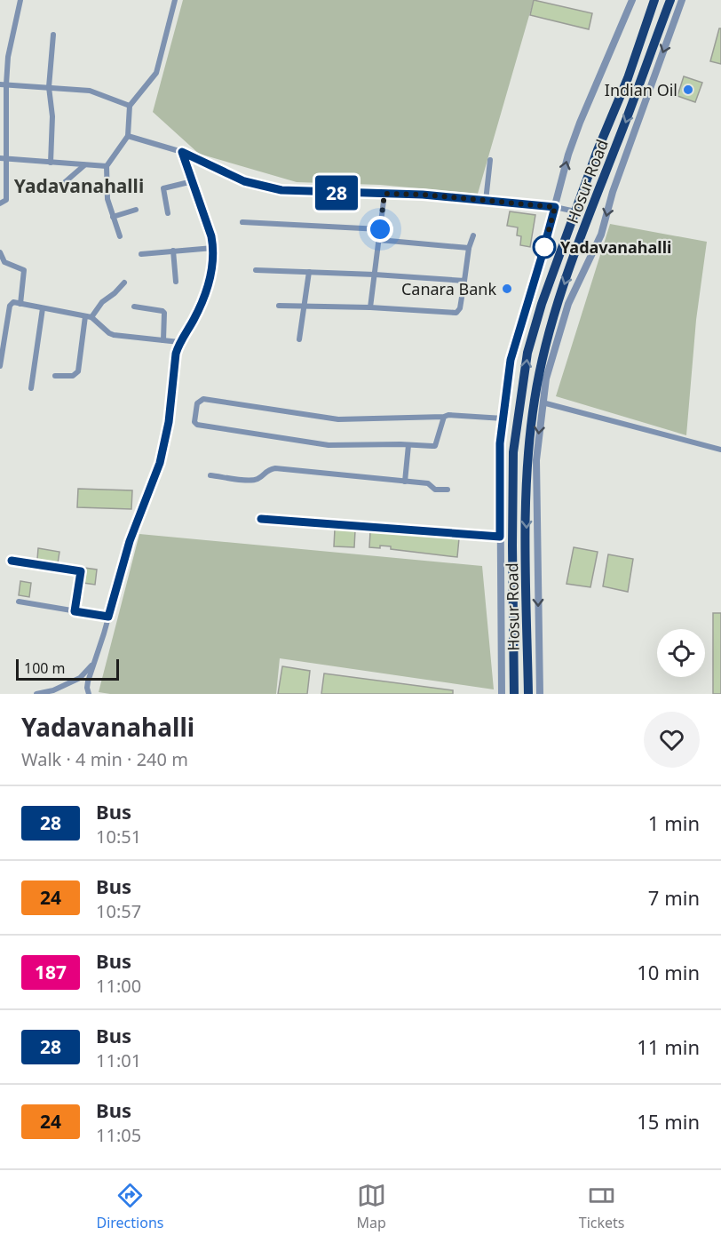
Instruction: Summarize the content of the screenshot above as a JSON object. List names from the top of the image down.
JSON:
{
  "streets": {
    "highway": ["Hosur Road"]
  },
  "districts": ["Yadavanahalli"],
  "places": ["Indian Oil", "Yadavanahalli", "Canara Bank"],
  "lines": ["bus line 28"],
  "scale_bar": "100 m",
  "page": {
    "on_map": "28",
    "scale": "100 m",
    "heading": ["Yadavanahalli", "Walk · 4 min · 240 m"],
    "list": [
      {
        "mark": "28",
        "name": "Bus",
        "note": "10:51",
        "value": "1 min"
      },
      {
        "mark": "24",
        "name": "Bus",
        "note": "10:57",
        "value": "7 min"
      },
      {
        "mark": "187",
        "name": "Bus",
        "note": "11:00",
        "value": "10 min"
      },
      {
        "mark": "28",
        "name": "Bus",
        "note": "11:01",
        "value": "11 min"
      },
      {
        "mark": "24",
        "name": "Bus",
        "note": "11:05",
        "value": "15 min"
      }
    ],
    "tabs": ["Directions", "Map", "Tickets"]
  }
}
